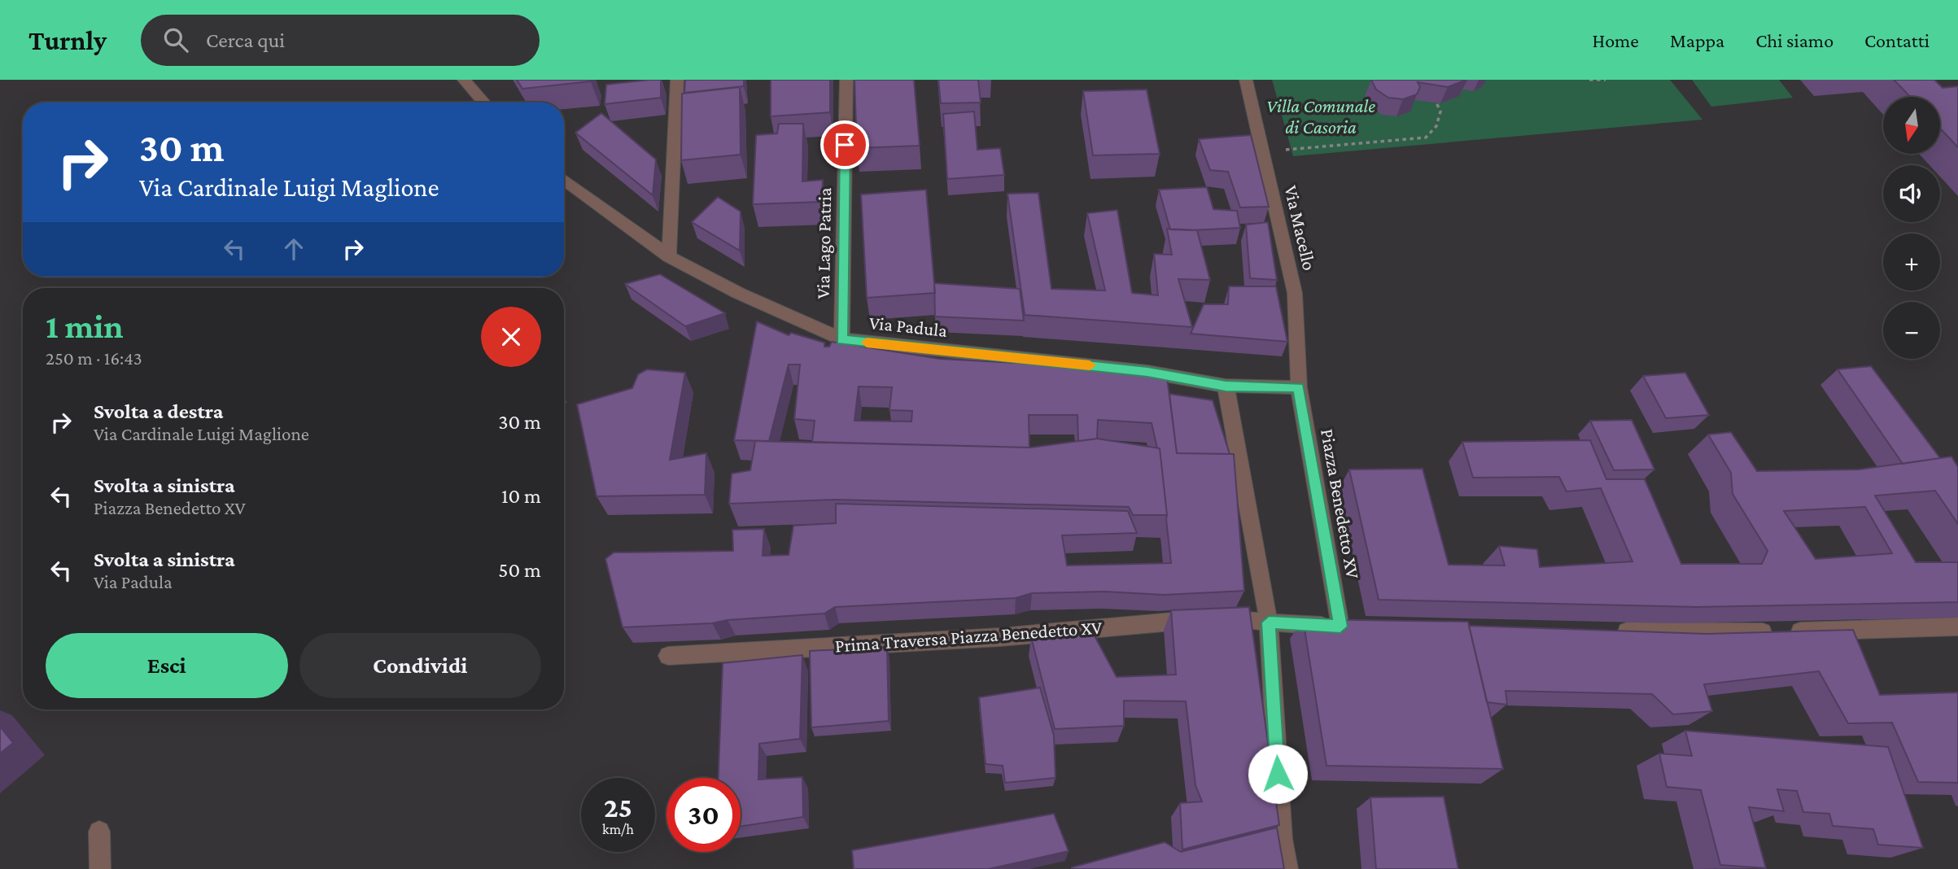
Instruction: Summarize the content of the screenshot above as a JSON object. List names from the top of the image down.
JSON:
{
  "streets": {
    "street": [
      "Via Macello",
      "Via Lago Patria",
      "Via Padula",
      "Piazza Benedetto XV",
      "Prima Traversa Piazza Benedetto XV"
    ]
  },
  "crossings": [
    ["Via Macello", "Via Padula"],
    ["Via Macello", "Piazza Benedetto XV"],
    ["Via Lago Patria", "Via Padula"],
    ["Via Padula", "Piazza Benedetto XV"],
    ["Piazza Benedetto XV", "Prima Traversa Piazza Benedetto XV"]
  ],
  "parks": ["Villa Comunale di Casoria"],
  "north": "bottom",
  "page": {
    "header": "Turnly",
    "search": "Cerca qui",
    "nav": [
      "Home",
      "Mappa",
      "Chi siamo",
      "Contatti"
    ],
    "map_buttons": ["+", "−"],
    "turn": ["30 m", "Via Cardinale Luigi Maglione"],
    "heading": ["1 min", "250 m · 16:43"],
    "list": [
      {
        "name": "Svolta a destra",
        "note": "Via Cardinale Luigi Maglione",
        "value": "30 m"
      },
      {
        "name": "Svolta a sinistra",
        "note": "Piazza Benedetto XV",
        "value": "10 m"
      },
      {
        "name": "Svolta a sinistra",
        "note": "Via Padula",
        "value": "50 m"
      }
    ],
    "buttons": ["Esci", "Condividi"],
    "speed": "25 km/h",
    "limit": "30"
  }
}
